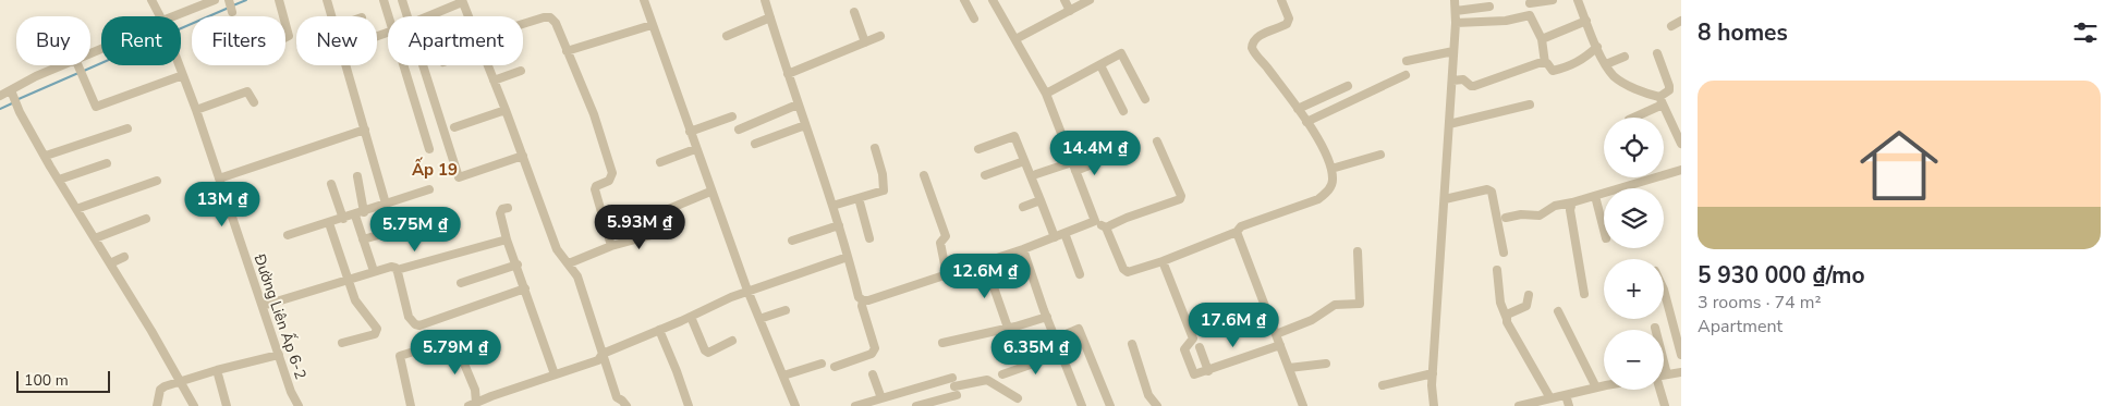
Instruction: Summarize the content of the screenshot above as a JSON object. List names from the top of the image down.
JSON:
{
  "streets": {
    "street": ["Đường Liên Ấp 6-2"]
  },
  "districts": ["Ấp 19"],
  "scale_bar": "100 m",
  "page": {
    "heading": "8 homes",
    "chip": [
      "Buy",
      "Rent",
      "Filters",
      "New",
      "Apartment"
    ],
    "list": [
      {
        "name": "5 930 000 ₫/mo",
        "note": "3 rooms · 74 m² · Apartment"
      }
    ],
    "map_buttons": ["+", "−"],
    "price": [
      "14.4M ₫",
      "13M ₫",
      "5.93M ₫",
      "5.75M ₫",
      "12.6M ₫",
      "17.6M ₫",
      "5.79M ₫",
      "6.35M ₫"
    ],
    "scale": "100 m"
  }
}
